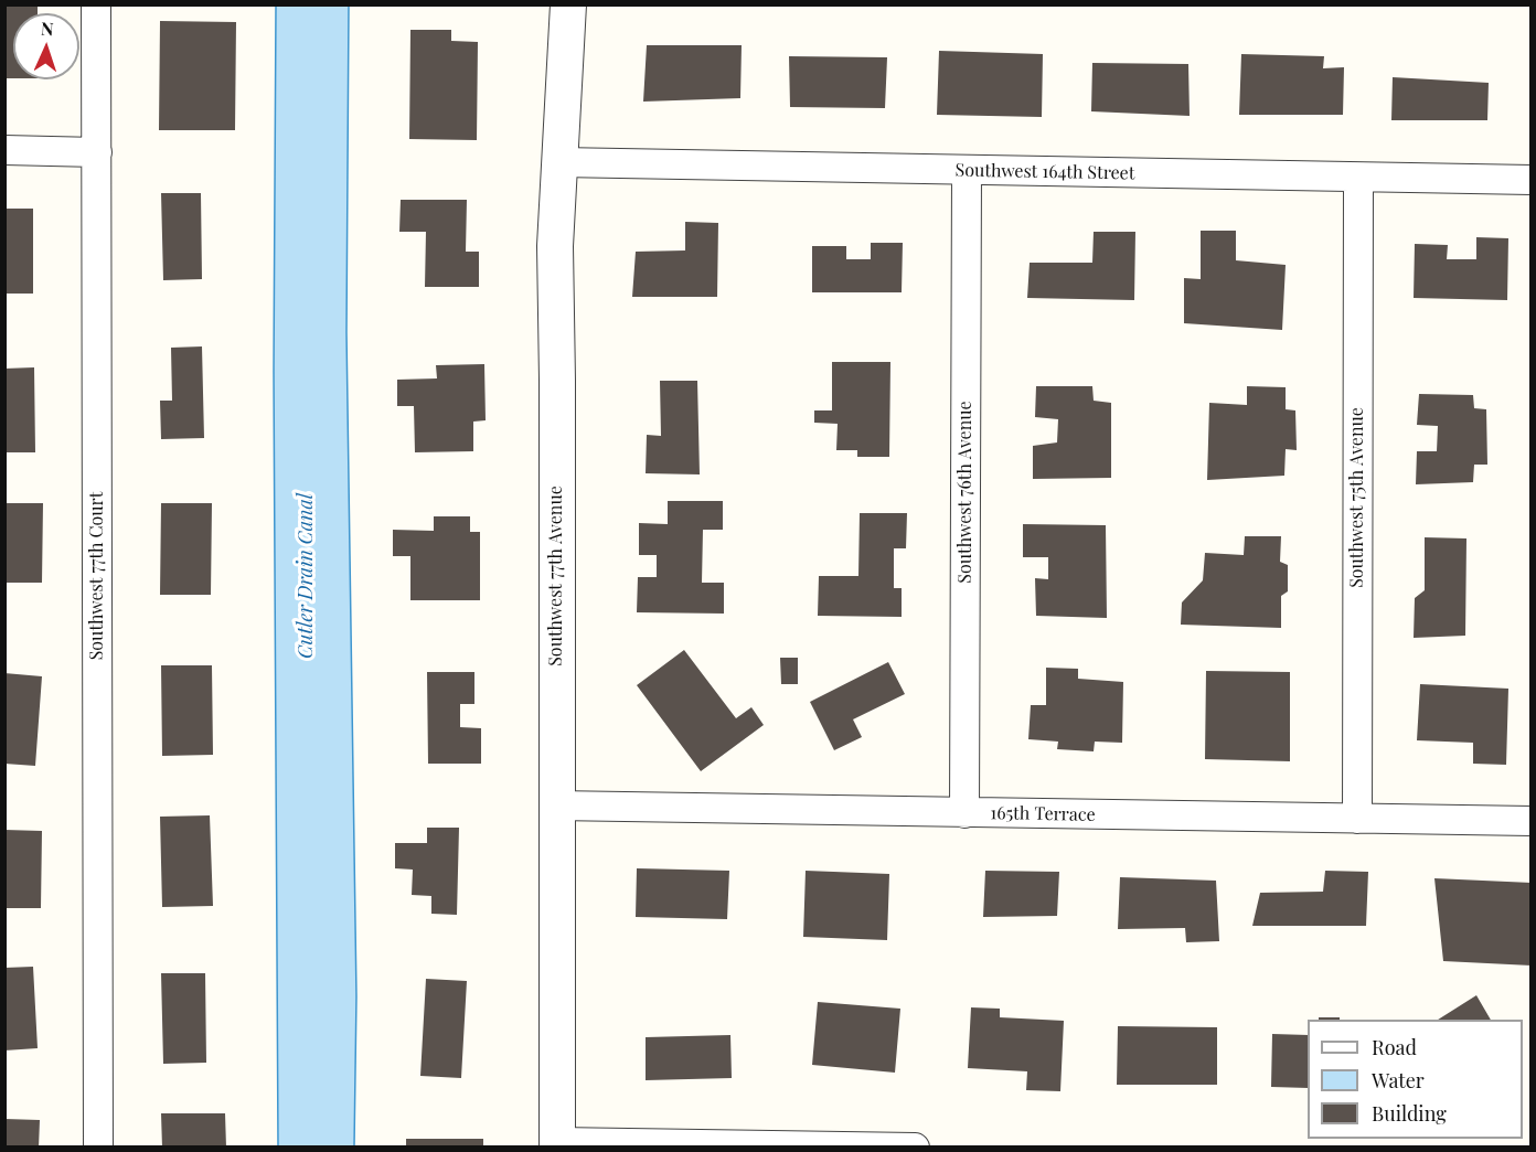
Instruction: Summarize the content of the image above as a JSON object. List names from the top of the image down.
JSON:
{
  "streets": {
    "street": [
      "Southwest 164th Street",
      "Southwest 76th Avenue",
      "Southwest 75th Avenue",
      "Southwest 77th Court",
      "Southwest 77th Avenue",
      "165th Terrace"
    ]
  },
  "crossings": [
    ["Southwest 164th Street", "Southwest 76th Avenue"],
    ["Southwest 164th Street", "Southwest 75th Avenue"],
    ["Southwest 164th Street", "Southwest 77th Avenue"],
    ["Southwest 76th Avenue", "165th Terrace"],
    ["Southwest 75th Avenue", "165th Terrace"],
    ["Southwest 77th Avenue", "165th Terrace"]
  ],
  "water": ["Cutler Drain Canal"],
  "legend": ["Road", "Water", "Building"],
  "north": "top"
}
